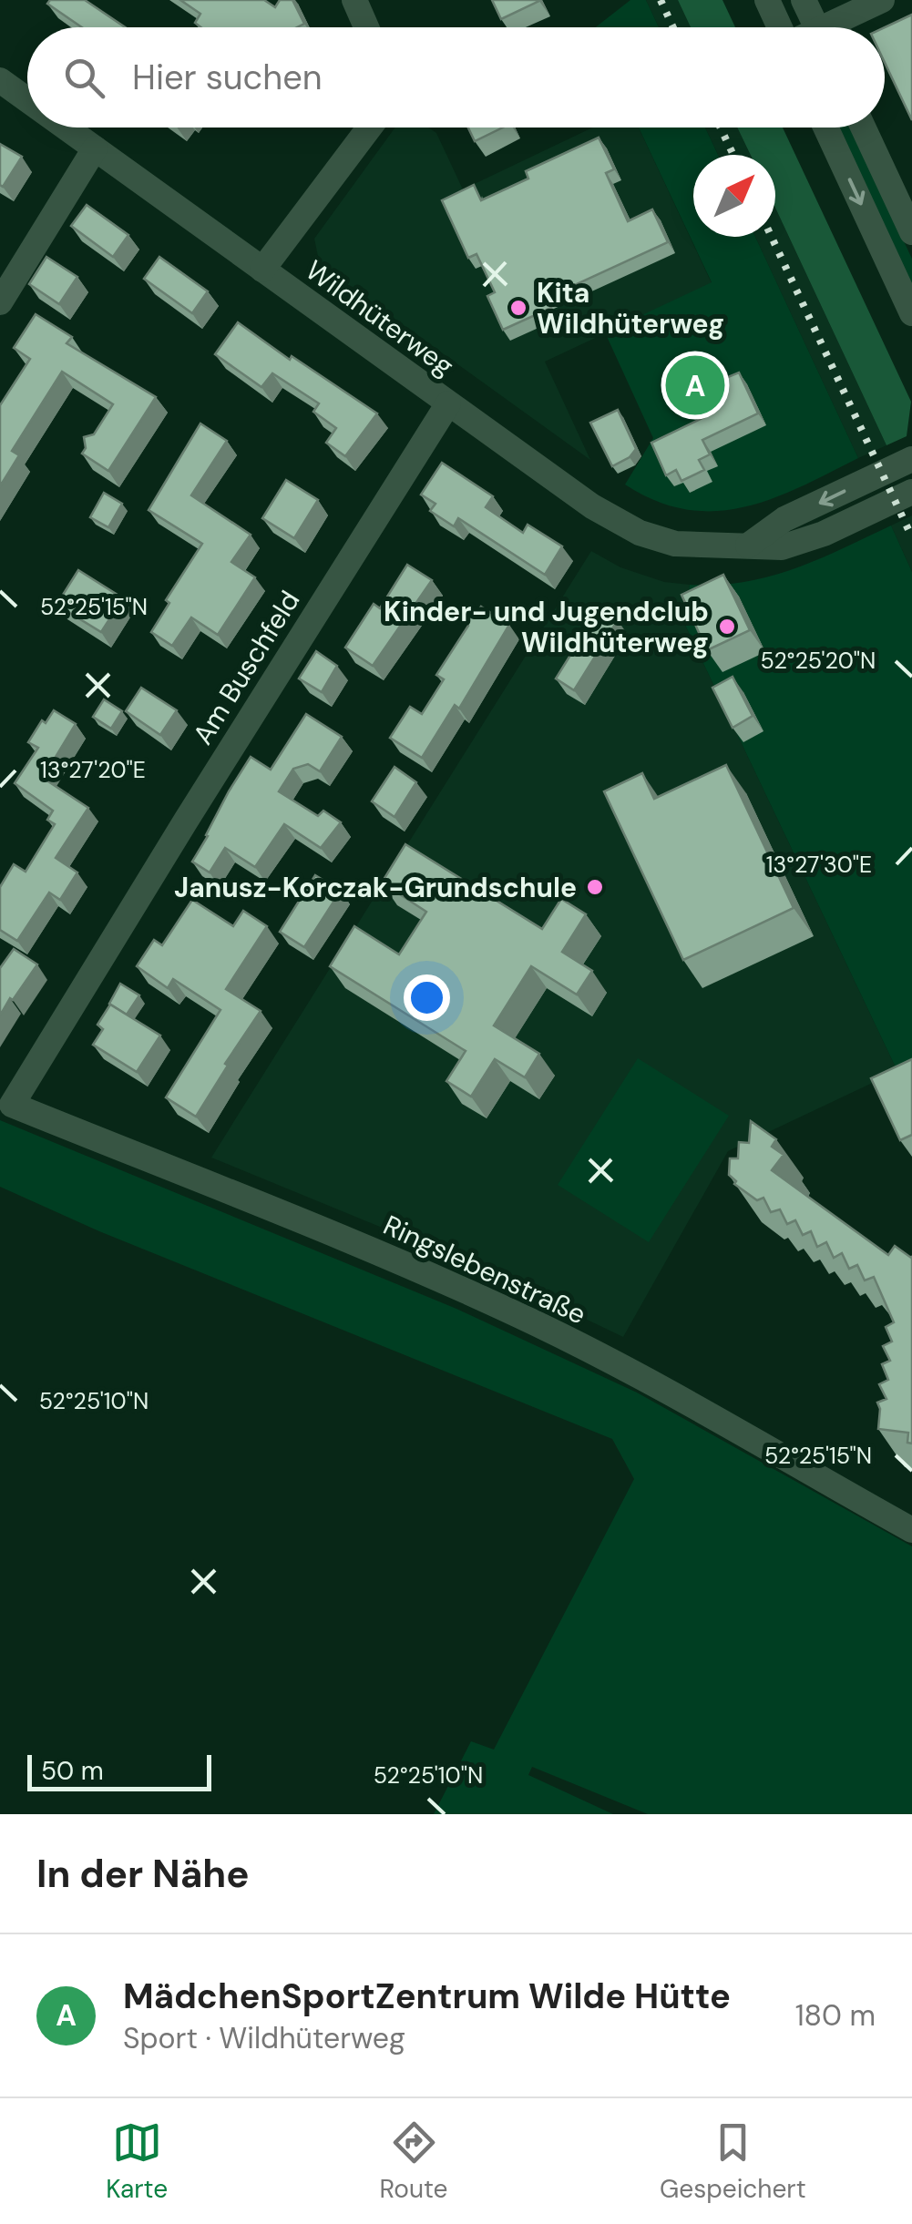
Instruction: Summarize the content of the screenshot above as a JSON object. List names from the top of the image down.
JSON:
{
  "streets": {
    "street": ["Wildhüterweg", "Am Buschfeld", "Ringslebenstraße"]
  },
  "crossings": [
    ["Wildhüterweg", "Am Buschfeld"],
    ["Am Buschfeld", "Ringslebenstraße"]
  ],
  "places": ["Kita Wildhüterweg", "Kinder- und Jugendclub Wildhüterweg", "Janusz-Korczak-Grundschule"],
  "scale_bar": "50 m",
  "north": "top right",
  "page": {
    "search": "Hier suchen",
    "pins": "A",
    "scale": "50 m",
    "heading": "In der Nähe",
    "list": [
      {
        "mark": "A",
        "name": "MädchenSportZentrum Wilde Hütte",
        "note": "Sport · Wildhüterweg",
        "value": "180 m"
      }
    ],
    "nav": ["Karte", "Route", "Gespeichert"]
  },
  "coordinates": [
    "52°25'15\"N",
    "52°25'20\"N",
    "13°27'20\"E",
    "13°27'30\"E",
    "52°25'10\"N"
  ]
}
